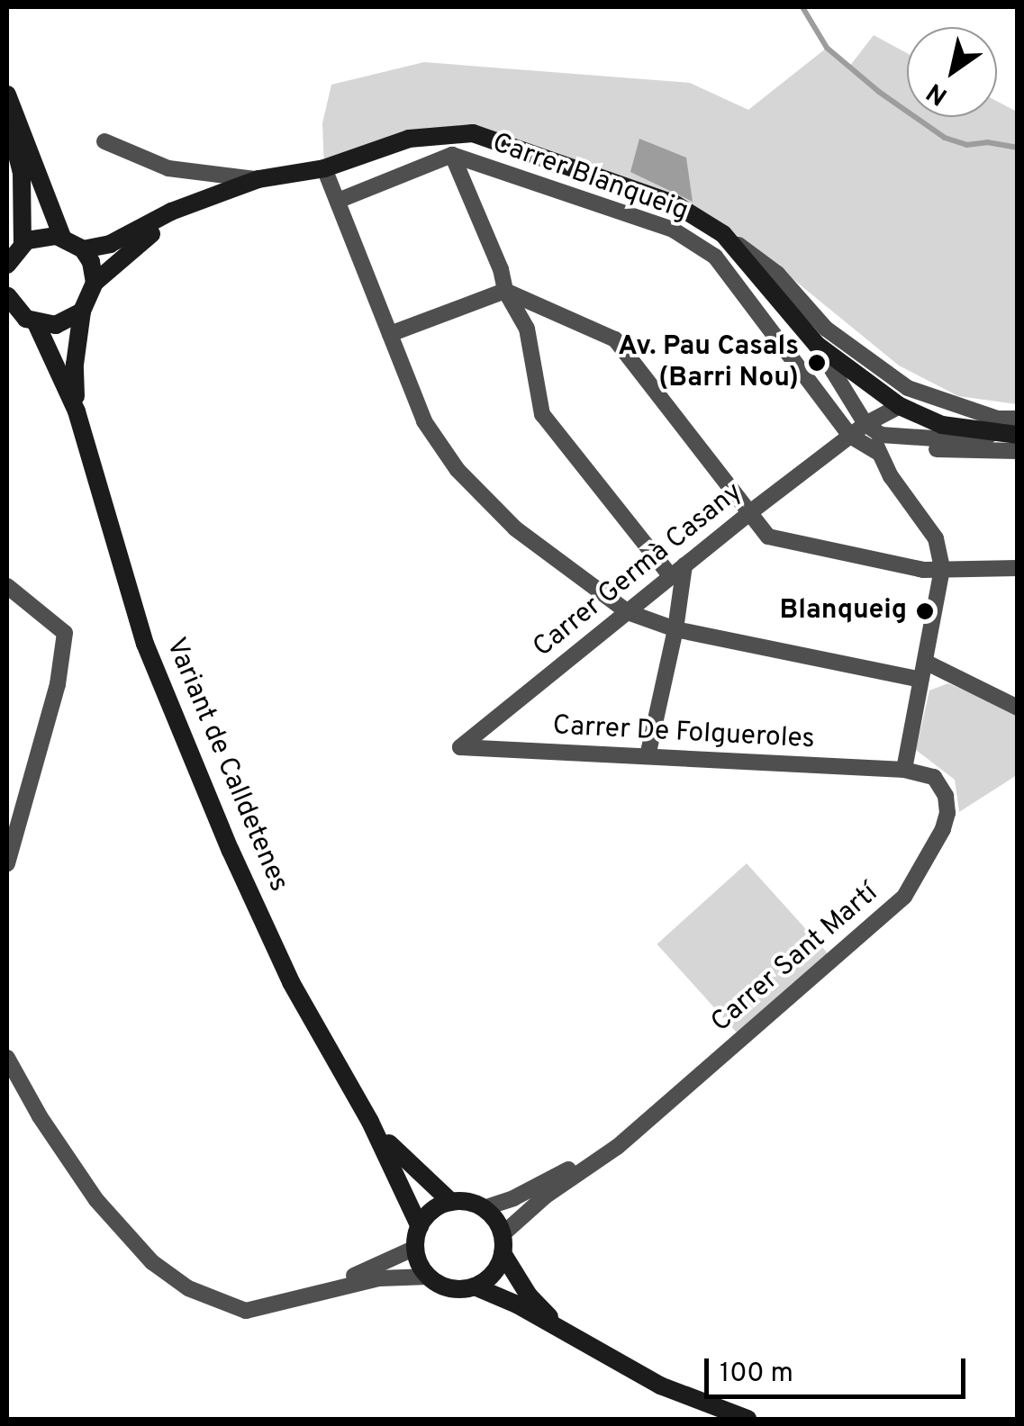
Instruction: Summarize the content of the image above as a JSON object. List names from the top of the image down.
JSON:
{
  "streets": {
    "street": [
      "Carrer Blanqueig",
      "Carrer Germà Casany",
      "Carrer De Folgueroles",
      "Variant de Calldetenes",
      "Carrer Sant Martí"
    ]
  },
  "crossings": [
    ["Carrer Blanqueig", "Carrer Germà Casany"],
    ["Carrer Germà Casany", "Carrer De Folgueroles"],
    ["Carrer Germà Casany", "Variant de Calldetenes"],
    ["Carrer De Folgueroles", "Carrer Sant Martí"],
    ["Variant de Calldetenes", "Carrer Sant Martí"]
  ],
  "places": ["Av. Pau Casals (Barri Nou)", "Blanqueig"],
  "scale_bar": "100 m",
  "north": "bottom left"
}
